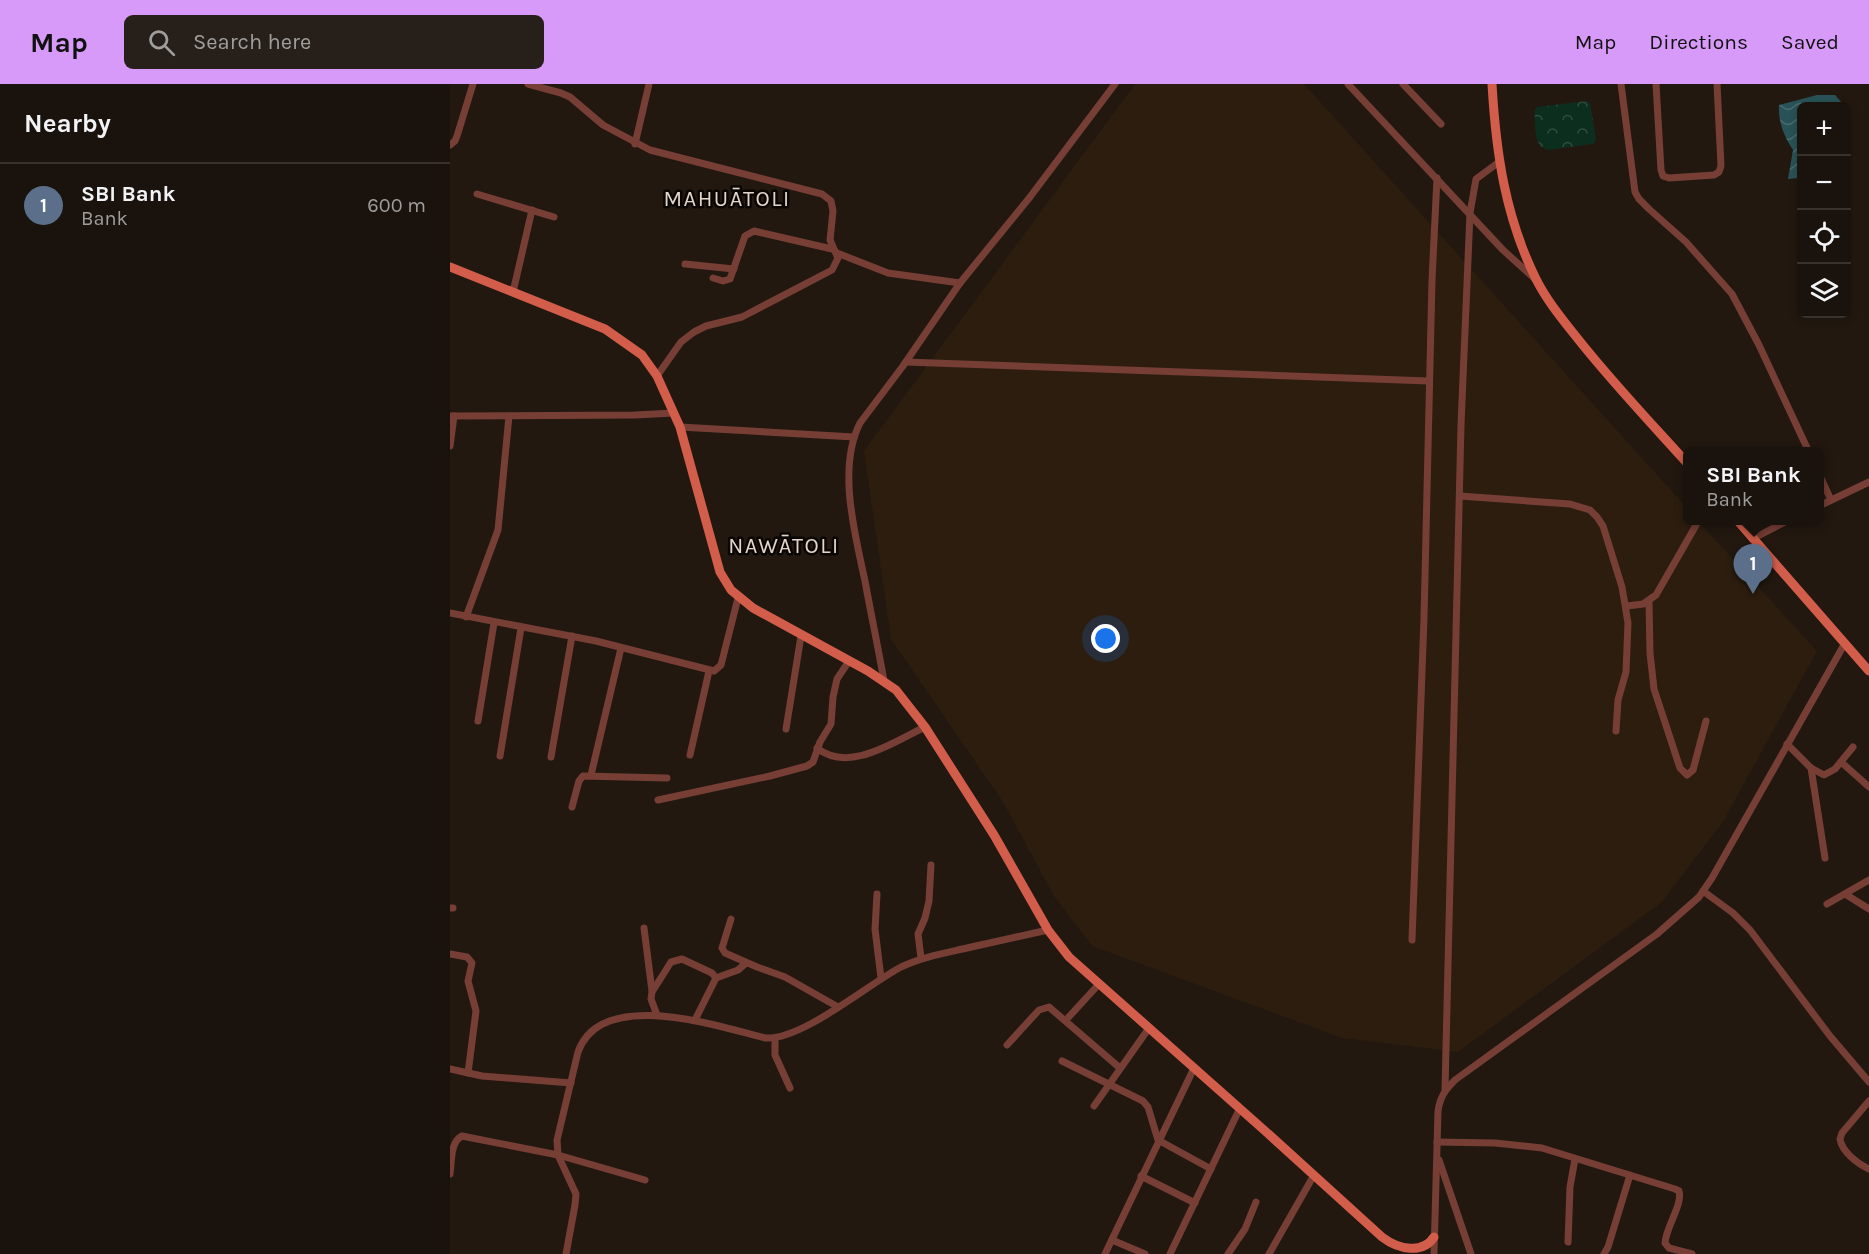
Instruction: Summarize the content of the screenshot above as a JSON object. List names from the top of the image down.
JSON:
{
  "districts": ["MAHUĀTOLI", "NAWĀTOLI"],
  "page": {
    "header": "Map",
    "search": "Search here",
    "nav": ["Map", "Directions", "Saved"],
    "heading": "Nearby",
    "map_buttons": ["+", "−"],
    "list": [
      {
        "mark": "1",
        "name": "SBI Bank",
        "note": "Bank",
        "value": "600 m"
      }
    ],
    "popup": ["SBI Bank", "Bank"],
    "pins": "1"
  }
}
